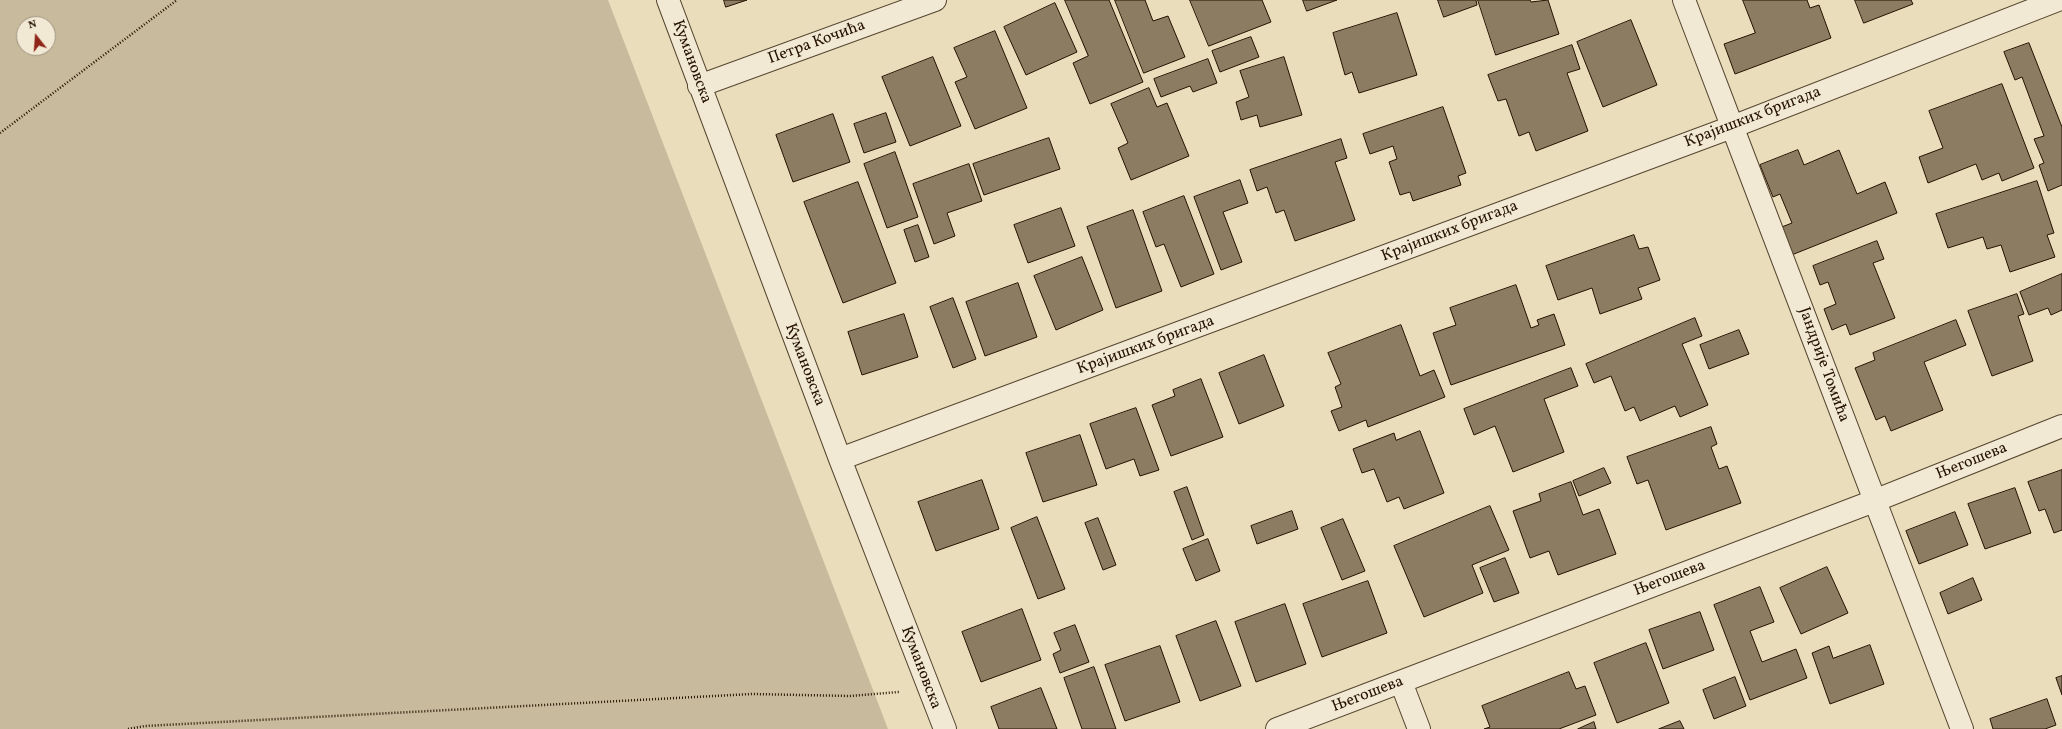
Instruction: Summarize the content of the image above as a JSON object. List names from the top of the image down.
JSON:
{
  "streets": {
    "street": [
      "Петра Кочића",
      "Кумановска",
      "Крајишких бригада",
      "Јандрије Томића",
      "Његошева"
    ]
  },
  "crossings": [
    ["Петра Кочића", "Кумановска"],
    ["Кумановска", "Крајишких бригада"],
    ["Крајишких бригада", "Јандрије Томића"],
    ["Јандрије Томића", "Његошева"]
  ],
  "north": "top"
}
